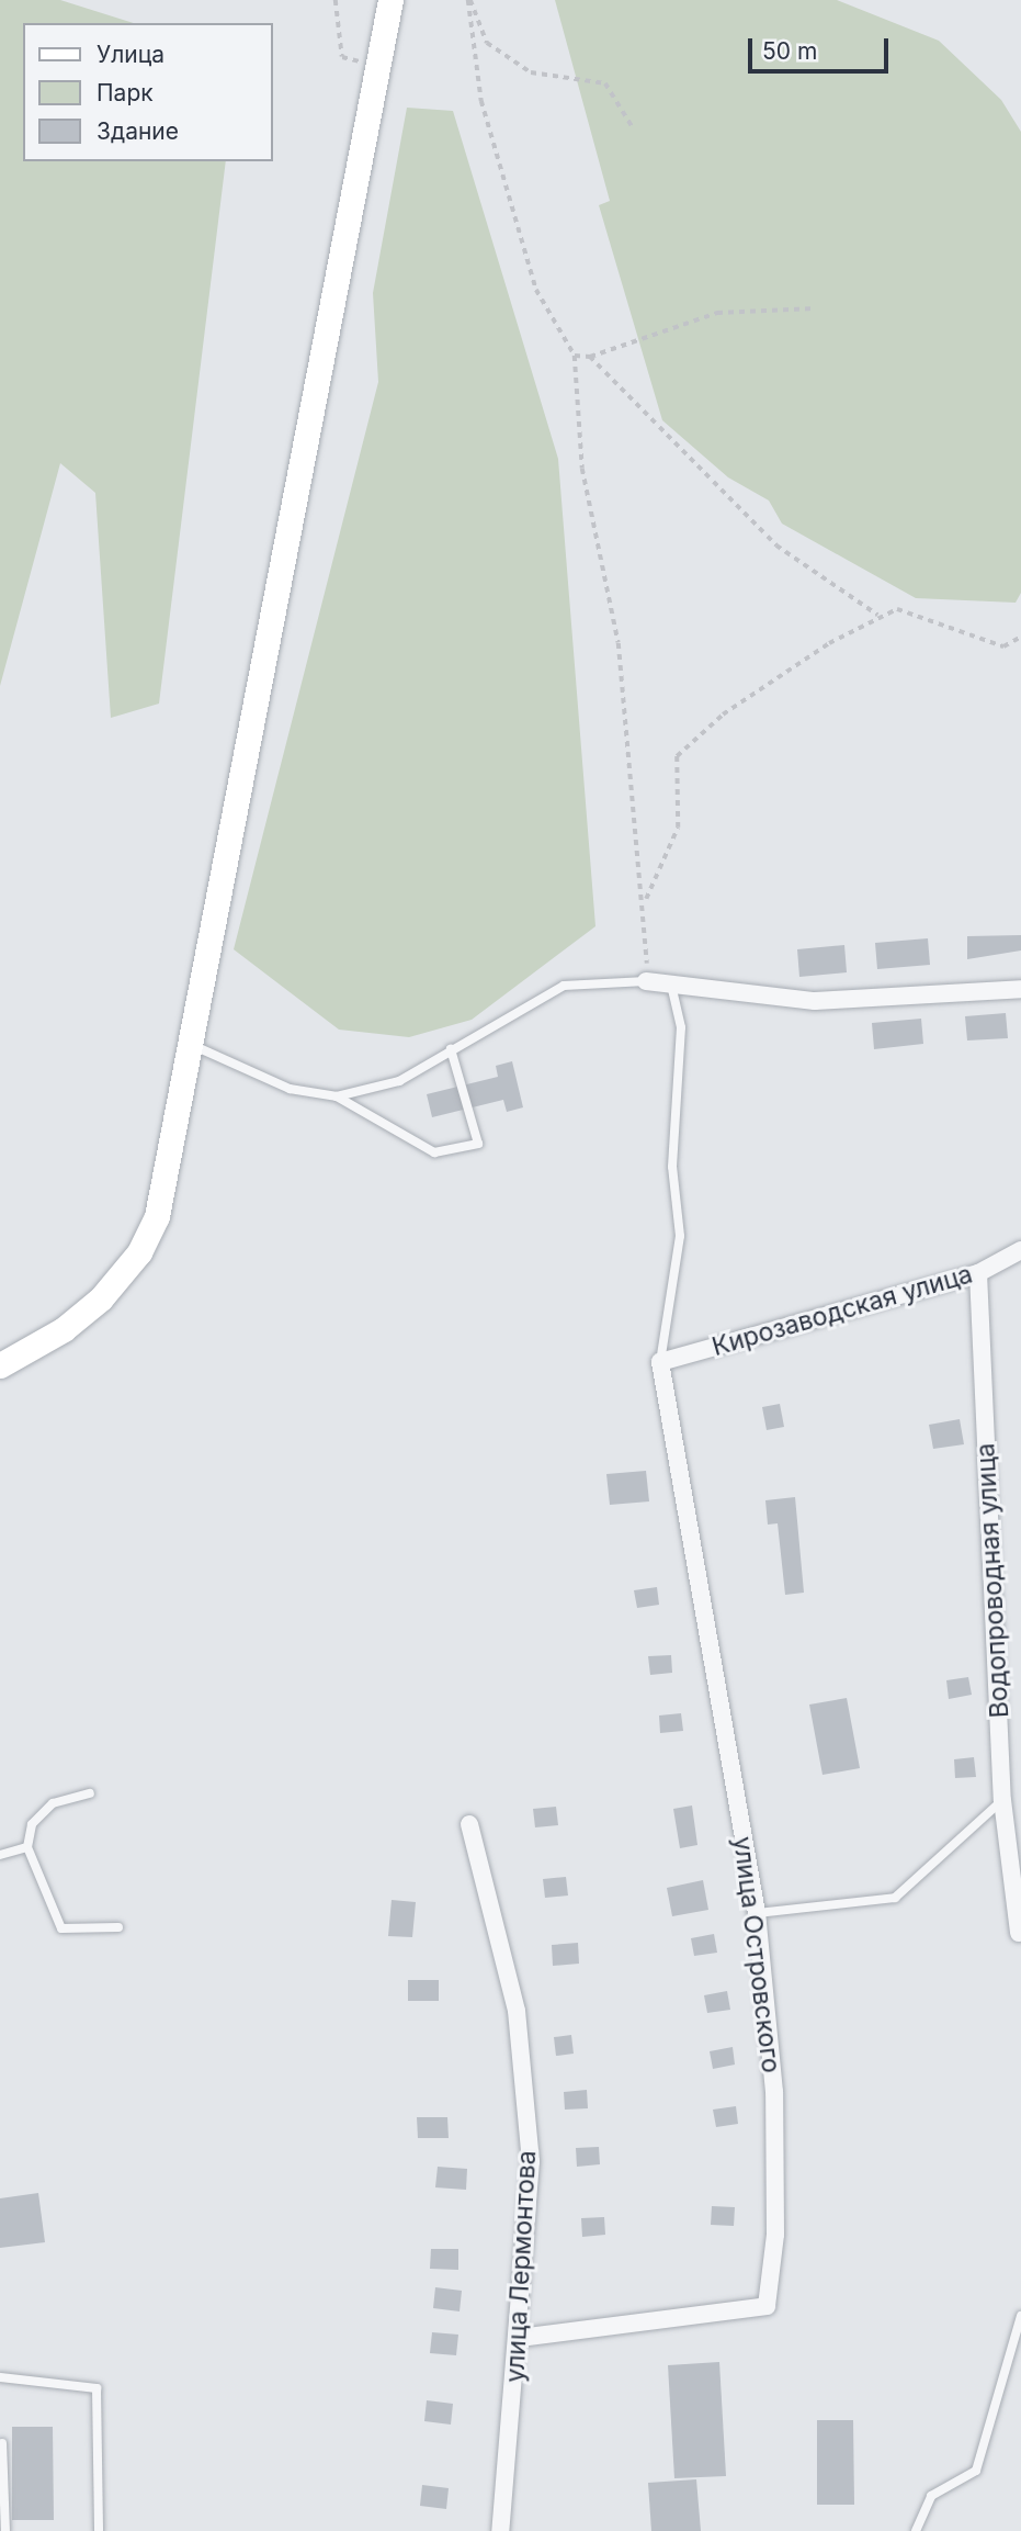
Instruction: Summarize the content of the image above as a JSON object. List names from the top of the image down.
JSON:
{
  "streets": {
    "street": [
      "Кирозаводская улица",
      "Водопроводная улица",
      "улица Островского",
      "улица Лермонтова"
    ]
  },
  "crossings": [
    ["Кирозаводская улица", "Водопроводная улица"],
    ["Кирозаводская улица", "улица Островского"],
    ["улица Островского", "улица Лермонтова"]
  ],
  "legend": ["Улица", "Парк", "Здание"],
  "scale_bar": "50 m"
}
